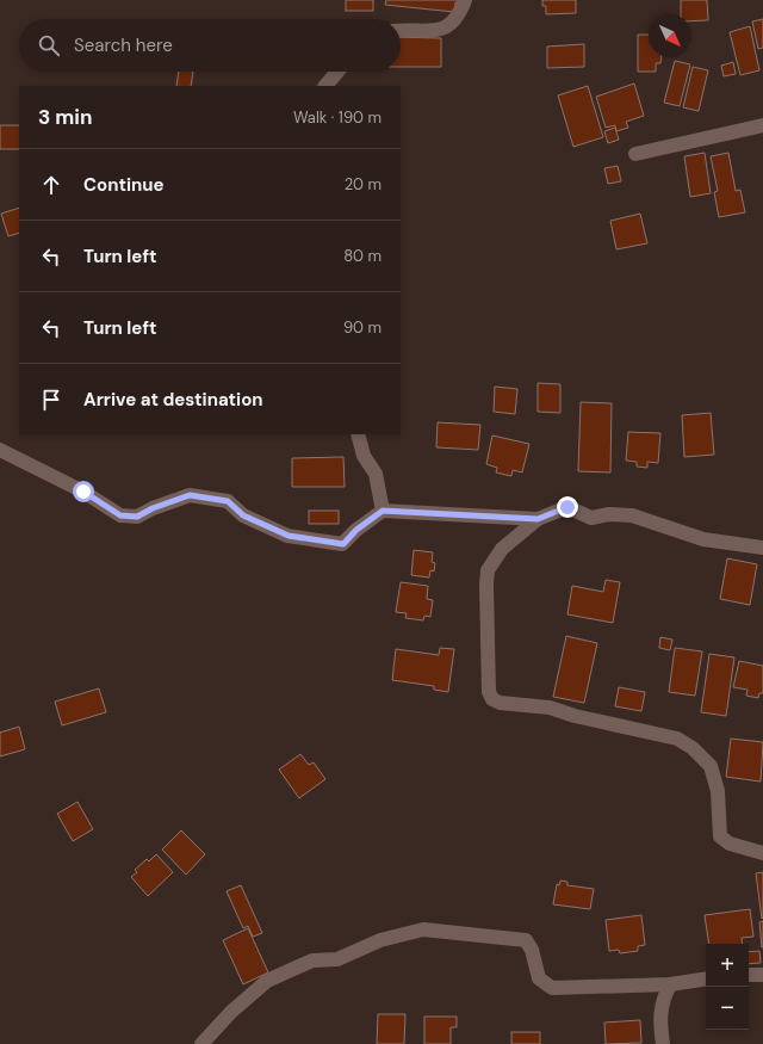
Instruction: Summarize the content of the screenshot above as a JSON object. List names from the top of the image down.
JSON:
{
  "north": "bottom right",
  "page": {
    "search": "Search here",
    "heading": ["3 min", "Walk · 190 m"],
    "list": [
      ["Continue", "20 m"],
      ["Turn left", "80 m"],
      ["Turn left", "90 m"],
      "Arrive at destination"
    ],
    "map_buttons": ["+", "−"]
  }
}
